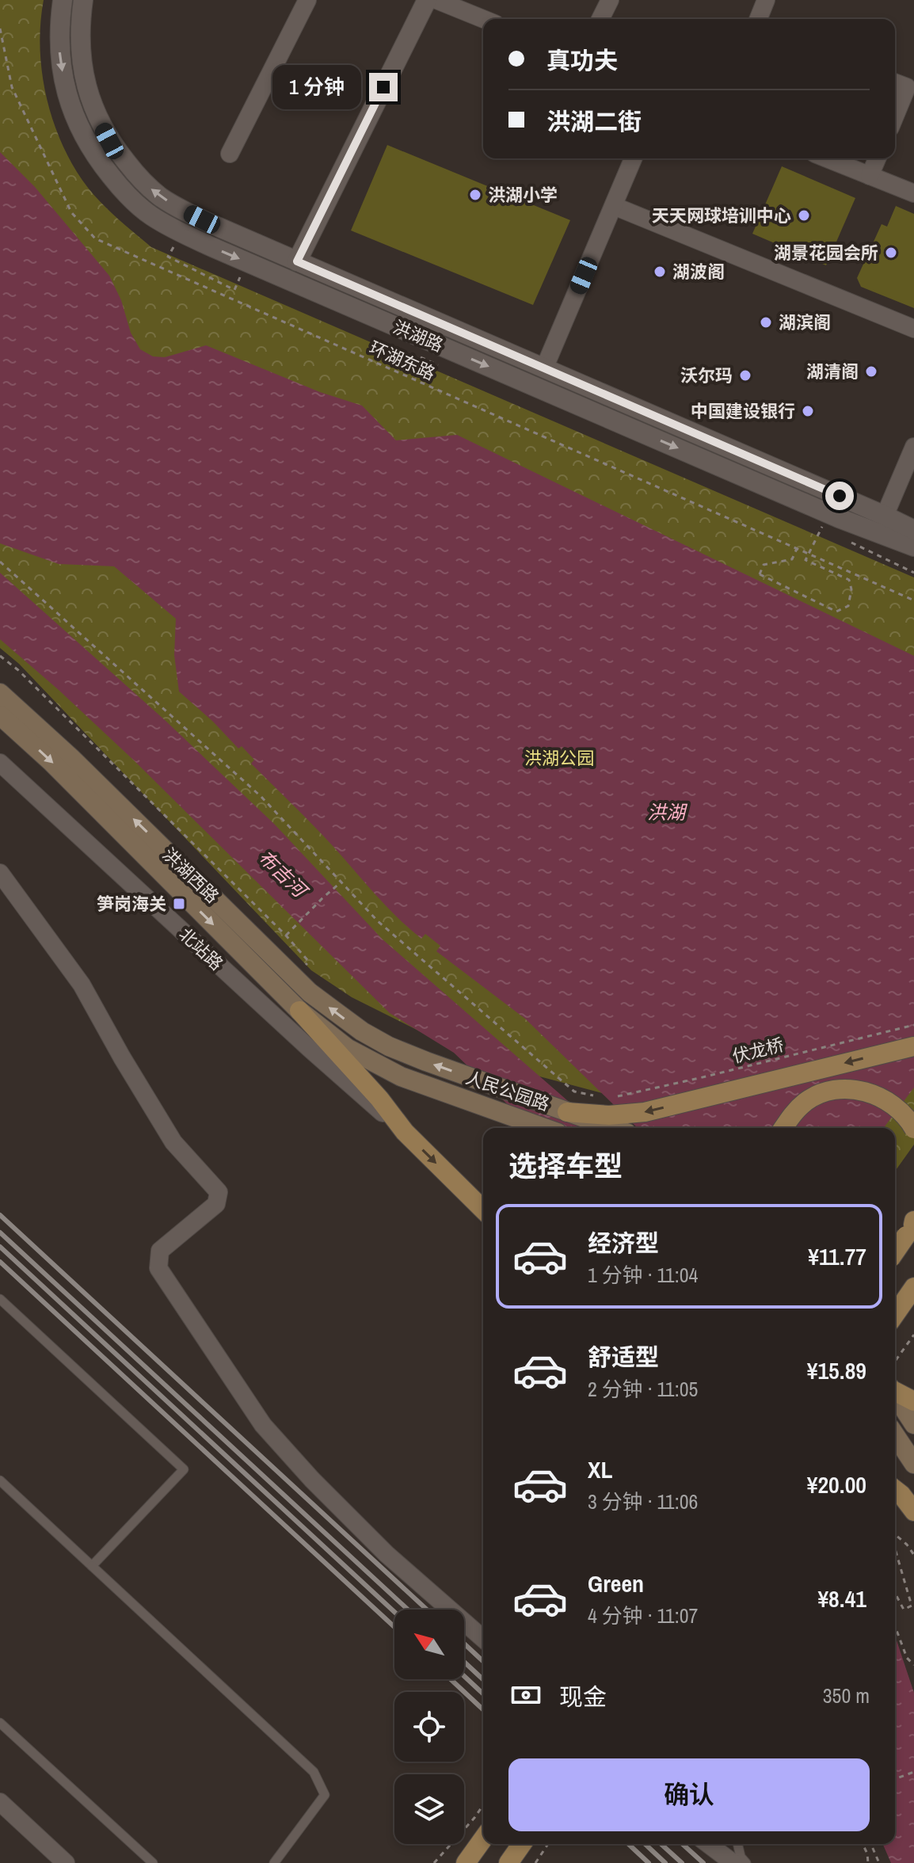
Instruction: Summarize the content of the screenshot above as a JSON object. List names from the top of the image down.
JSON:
{
  "streets": {
    "main road": ["洪湖西路", "人民公园路"],
    "street": ["洪湖路", "北站路"],
    "path": ["环湖东路", "伏龙桥"]
  },
  "crossings": [
    ["洪湖西路", "人民公园路"]
  ],
  "water": ["洪湖", "布吉河"],
  "parks": ["洪湖公园"],
  "places": {
    "other": [
      "洪湖小学",
      "天天网球培训中心",
      "湖景花园会所",
      "湖波阁",
      "湖滨阁",
      "湖清阁",
      "沃尔玛",
      "中国建设银行"
    ],
    "transit": ["笋岗海关"]
  },
  "north": "top left",
  "page": {
    "banner": ["真功夫", "洪湖二街"],
    "bubble": "1 分钟",
    "heading": "选择车型",
    "list": [
      {
        "name": "经济型",
        "note": "1 分钟 · 11:04",
        "value": "¥11.77"
      },
      {
        "name": "舒适型",
        "note": "2 分钟 · 11:05",
        "value": "¥15.89"
      },
      {
        "name": "XL",
        "note": "3 分钟 · 11:06",
        "value": "¥20.00"
      },
      {
        "name": "Green",
        "note": "4 分钟 · 11:07",
        "value": "¥8.41"
      }
    ],
    "pay": ["现金", "350 m"],
    "buttons": "确认"
  }
}
